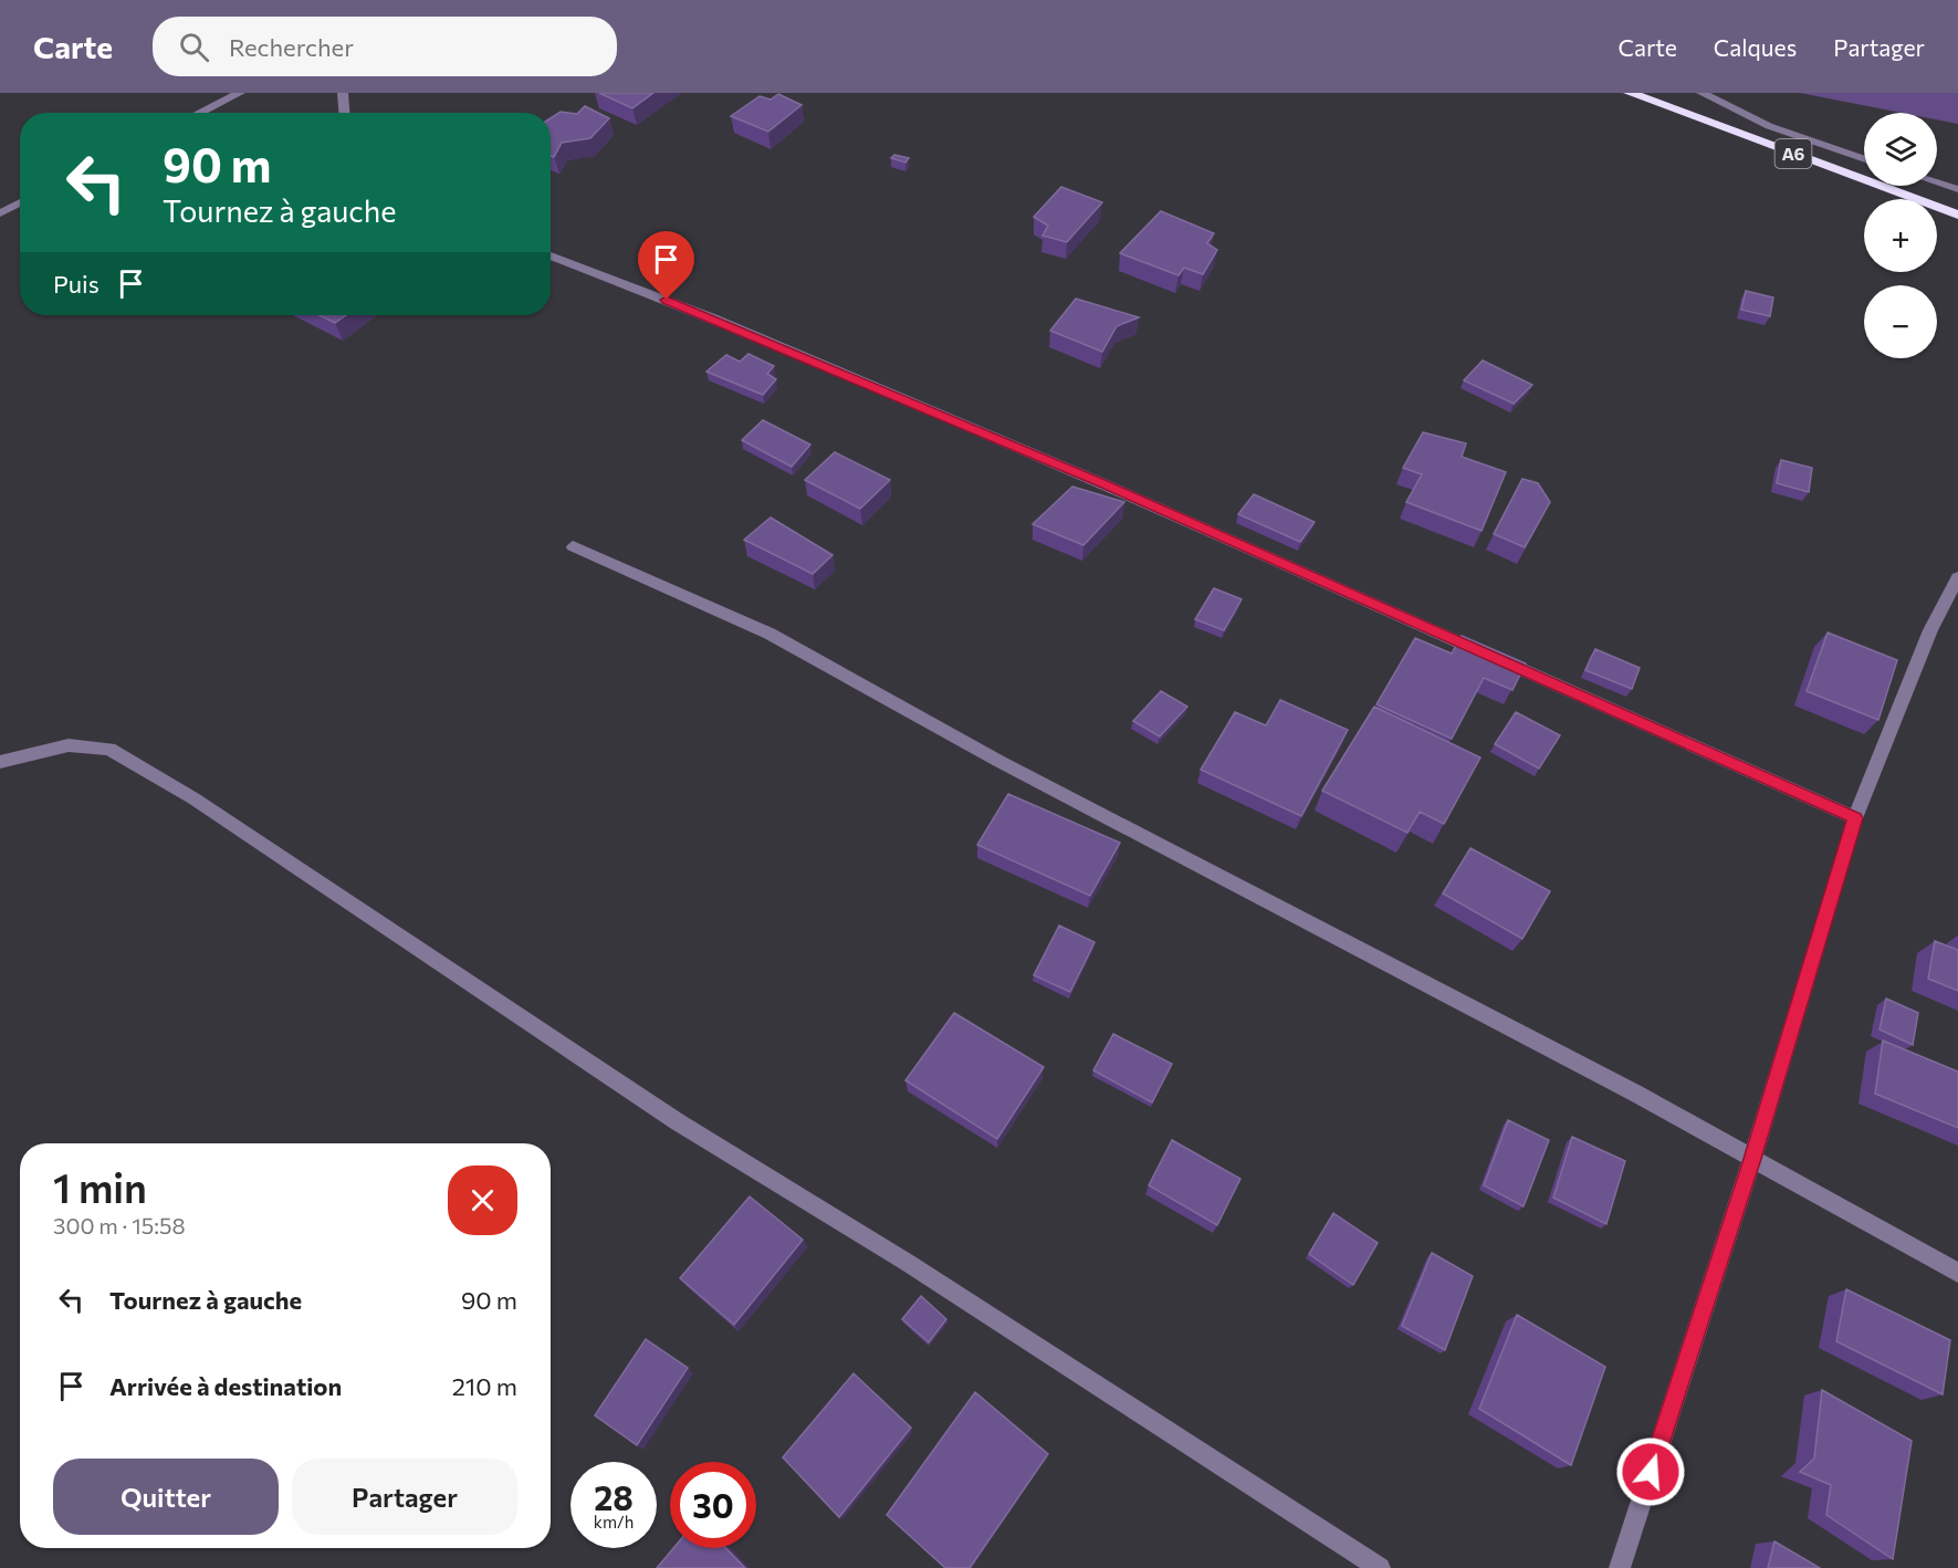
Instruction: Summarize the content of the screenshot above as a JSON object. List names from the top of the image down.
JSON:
{
  "streets": {
    "highway": ["A6"]
  },
  "page": {
    "header": "Carte",
    "search": "Rechercher",
    "nav": ["Carte", "Calques", "Partager"],
    "map_buttons": ["+", "−"],
    "turn": ["90 m", "Tournez à gauche"],
    "then": "Puis",
    "heading": ["1 min", "300 m · 15:58"],
    "list": [
      {
        "name": "Tournez à gauche",
        "value": "90 m"
      },
      {
        "name": "Arrivée à destination",
        "value": "210 m"
      }
    ],
    "buttons": ["Quitter", "Partager"],
    "speed": "28 km/h",
    "limit": "30"
  }
}
